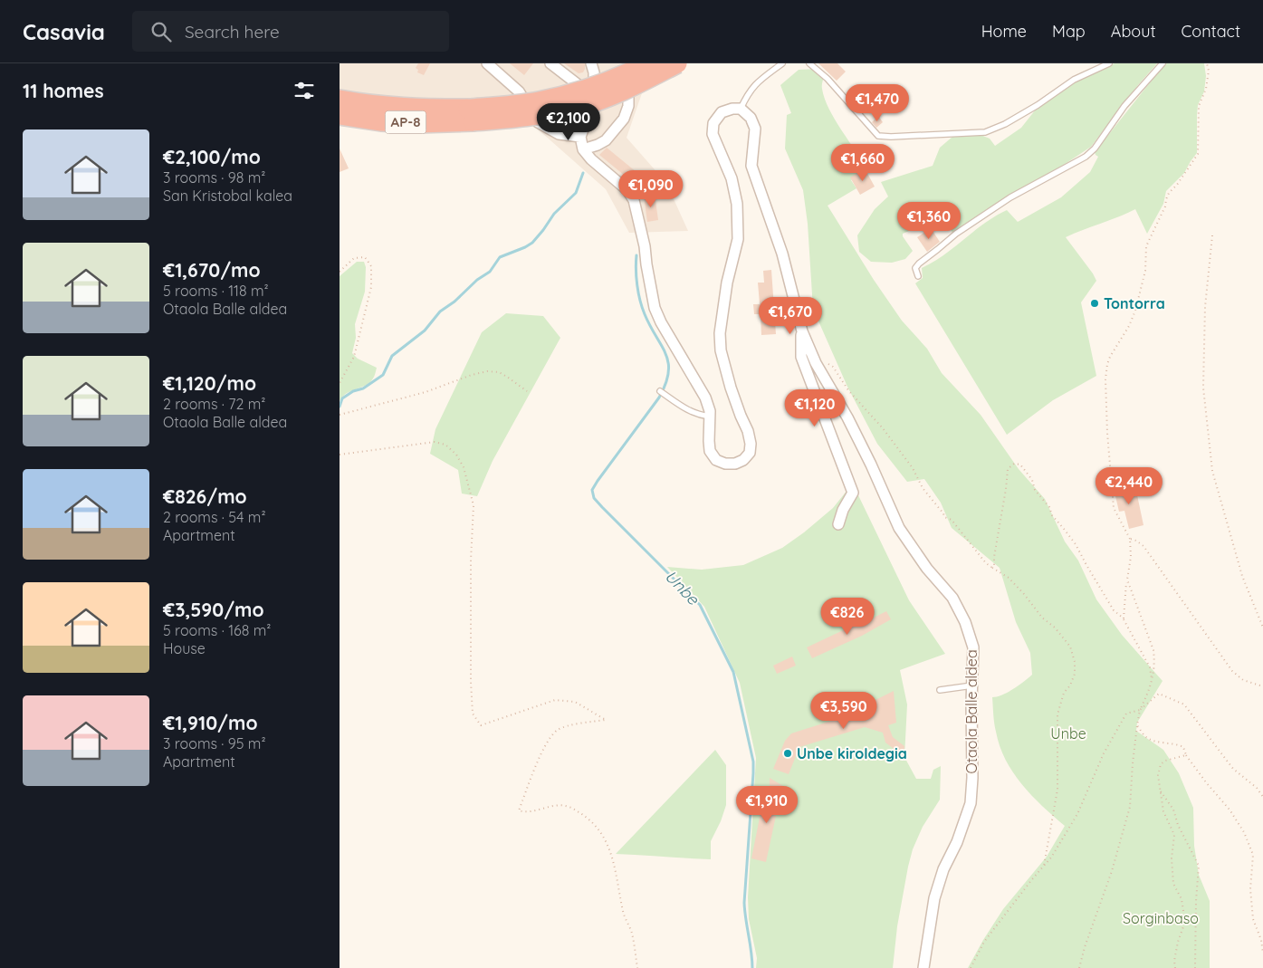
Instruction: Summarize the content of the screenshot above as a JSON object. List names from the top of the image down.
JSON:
{
  "streets": {
    "highway": ["AP-8"],
    "street": ["Otaola Balle aldea"]
  },
  "water": ["Unbe"],
  "parks": ["Unbe", "Sorginbaso"],
  "places": ["Tontorra", "Unbe kiroldegia"],
  "page": {
    "header": "Casavia",
    "search": "Search here",
    "nav": [
      "Home",
      "Map",
      "About",
      "Contact"
    ],
    "heading": "11 homes",
    "price": [
      "€1,470",
      "€2,100",
      "€1,660",
      "€1,090",
      "€1,360",
      "€1,670",
      "€1,120",
      "€2,440",
      "€826",
      "€3,590",
      "€1,910"
    ],
    "list": [
      {
        "name": "€2,100/mo",
        "note": "3 rooms · 98 m² · San Kristobal kalea"
      },
      {
        "name": "€1,670/mo",
        "note": "5 rooms · 118 m² · Otaola Balle aldea"
      },
      {
        "name": "€1,120/mo",
        "note": "2 rooms · 72 m² · Otaola Balle aldea"
      },
      {
        "name": "€826/mo",
        "note": "2 rooms · 54 m² · Apartment"
      },
      {
        "name": "€3,590/mo",
        "note": "5 rooms · 168 m² · House"
      },
      {
        "name": "€1,910/mo",
        "note": "3 rooms · 95 m² · Apartment"
      }
    ]
  }
}
